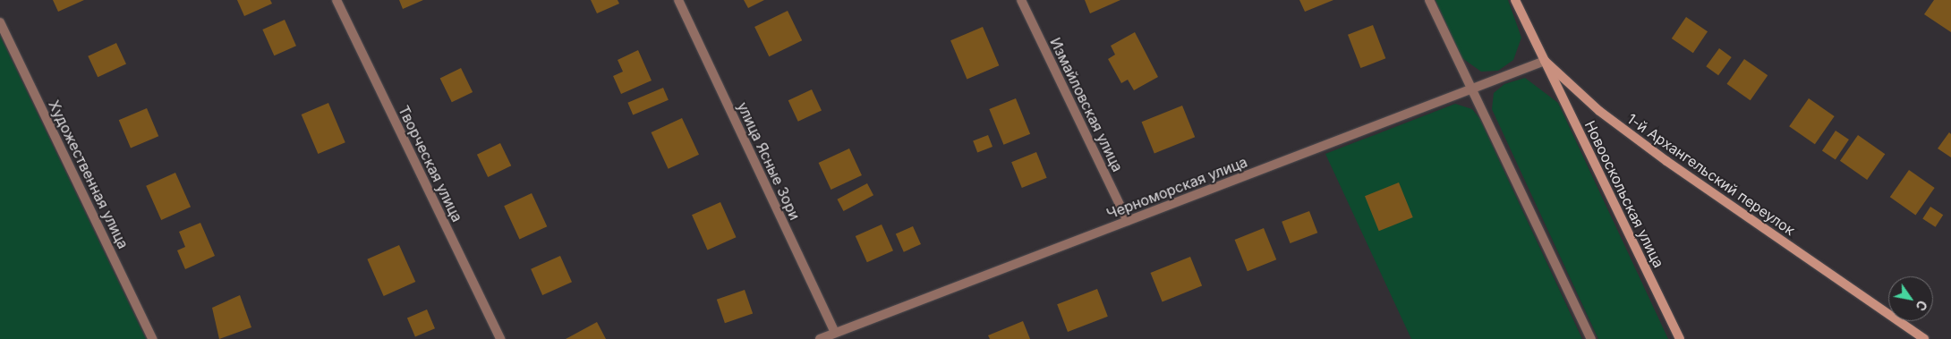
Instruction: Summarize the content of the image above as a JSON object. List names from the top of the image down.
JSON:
{
  "streets": {
    "street": [
      "Измайловская улица",
      "улица Ясные Зори",
      "Творческая улица",
      "Художественная улица",
      "1-й Архангельский переулок",
      "Черноморская улица",
      "Новооскольская улица"
    ]
  },
  "crossings": [
    ["Измайловская улица", "Черноморская улица"],
    ["улица Ясные Зори", "Черноморская улица"],
    ["1-й Архангельский переулок", "Черноморская улица"],
    ["1-й Архангельский переулок", "Новооскольская улица"],
    ["Черноморская улица", "Новооскольская улица"]
  ],
  "north": "bottom right"
}
